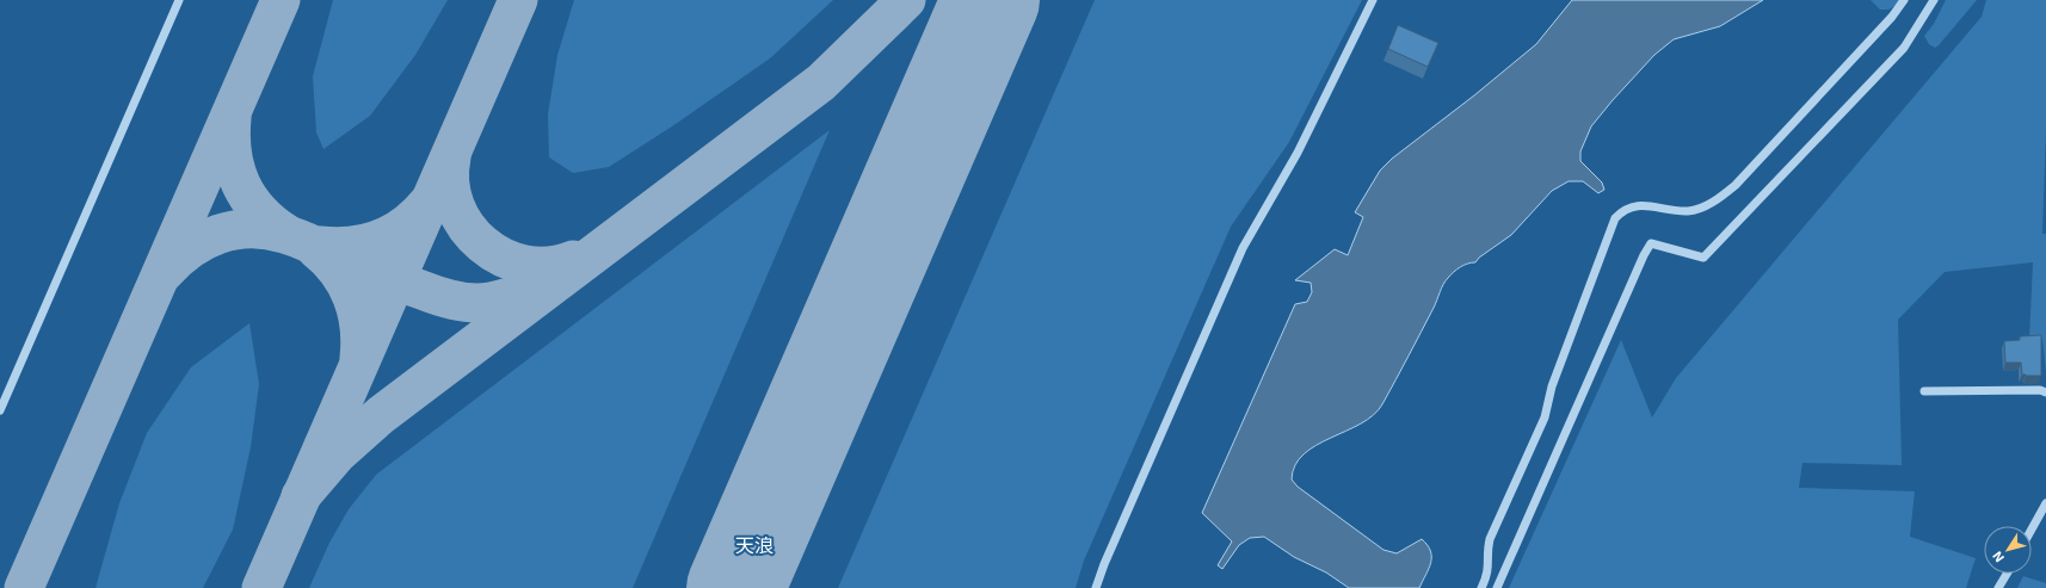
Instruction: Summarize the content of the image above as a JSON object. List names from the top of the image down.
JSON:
{
  "districts": ["天浪"],
  "north": "bottom left"
}
